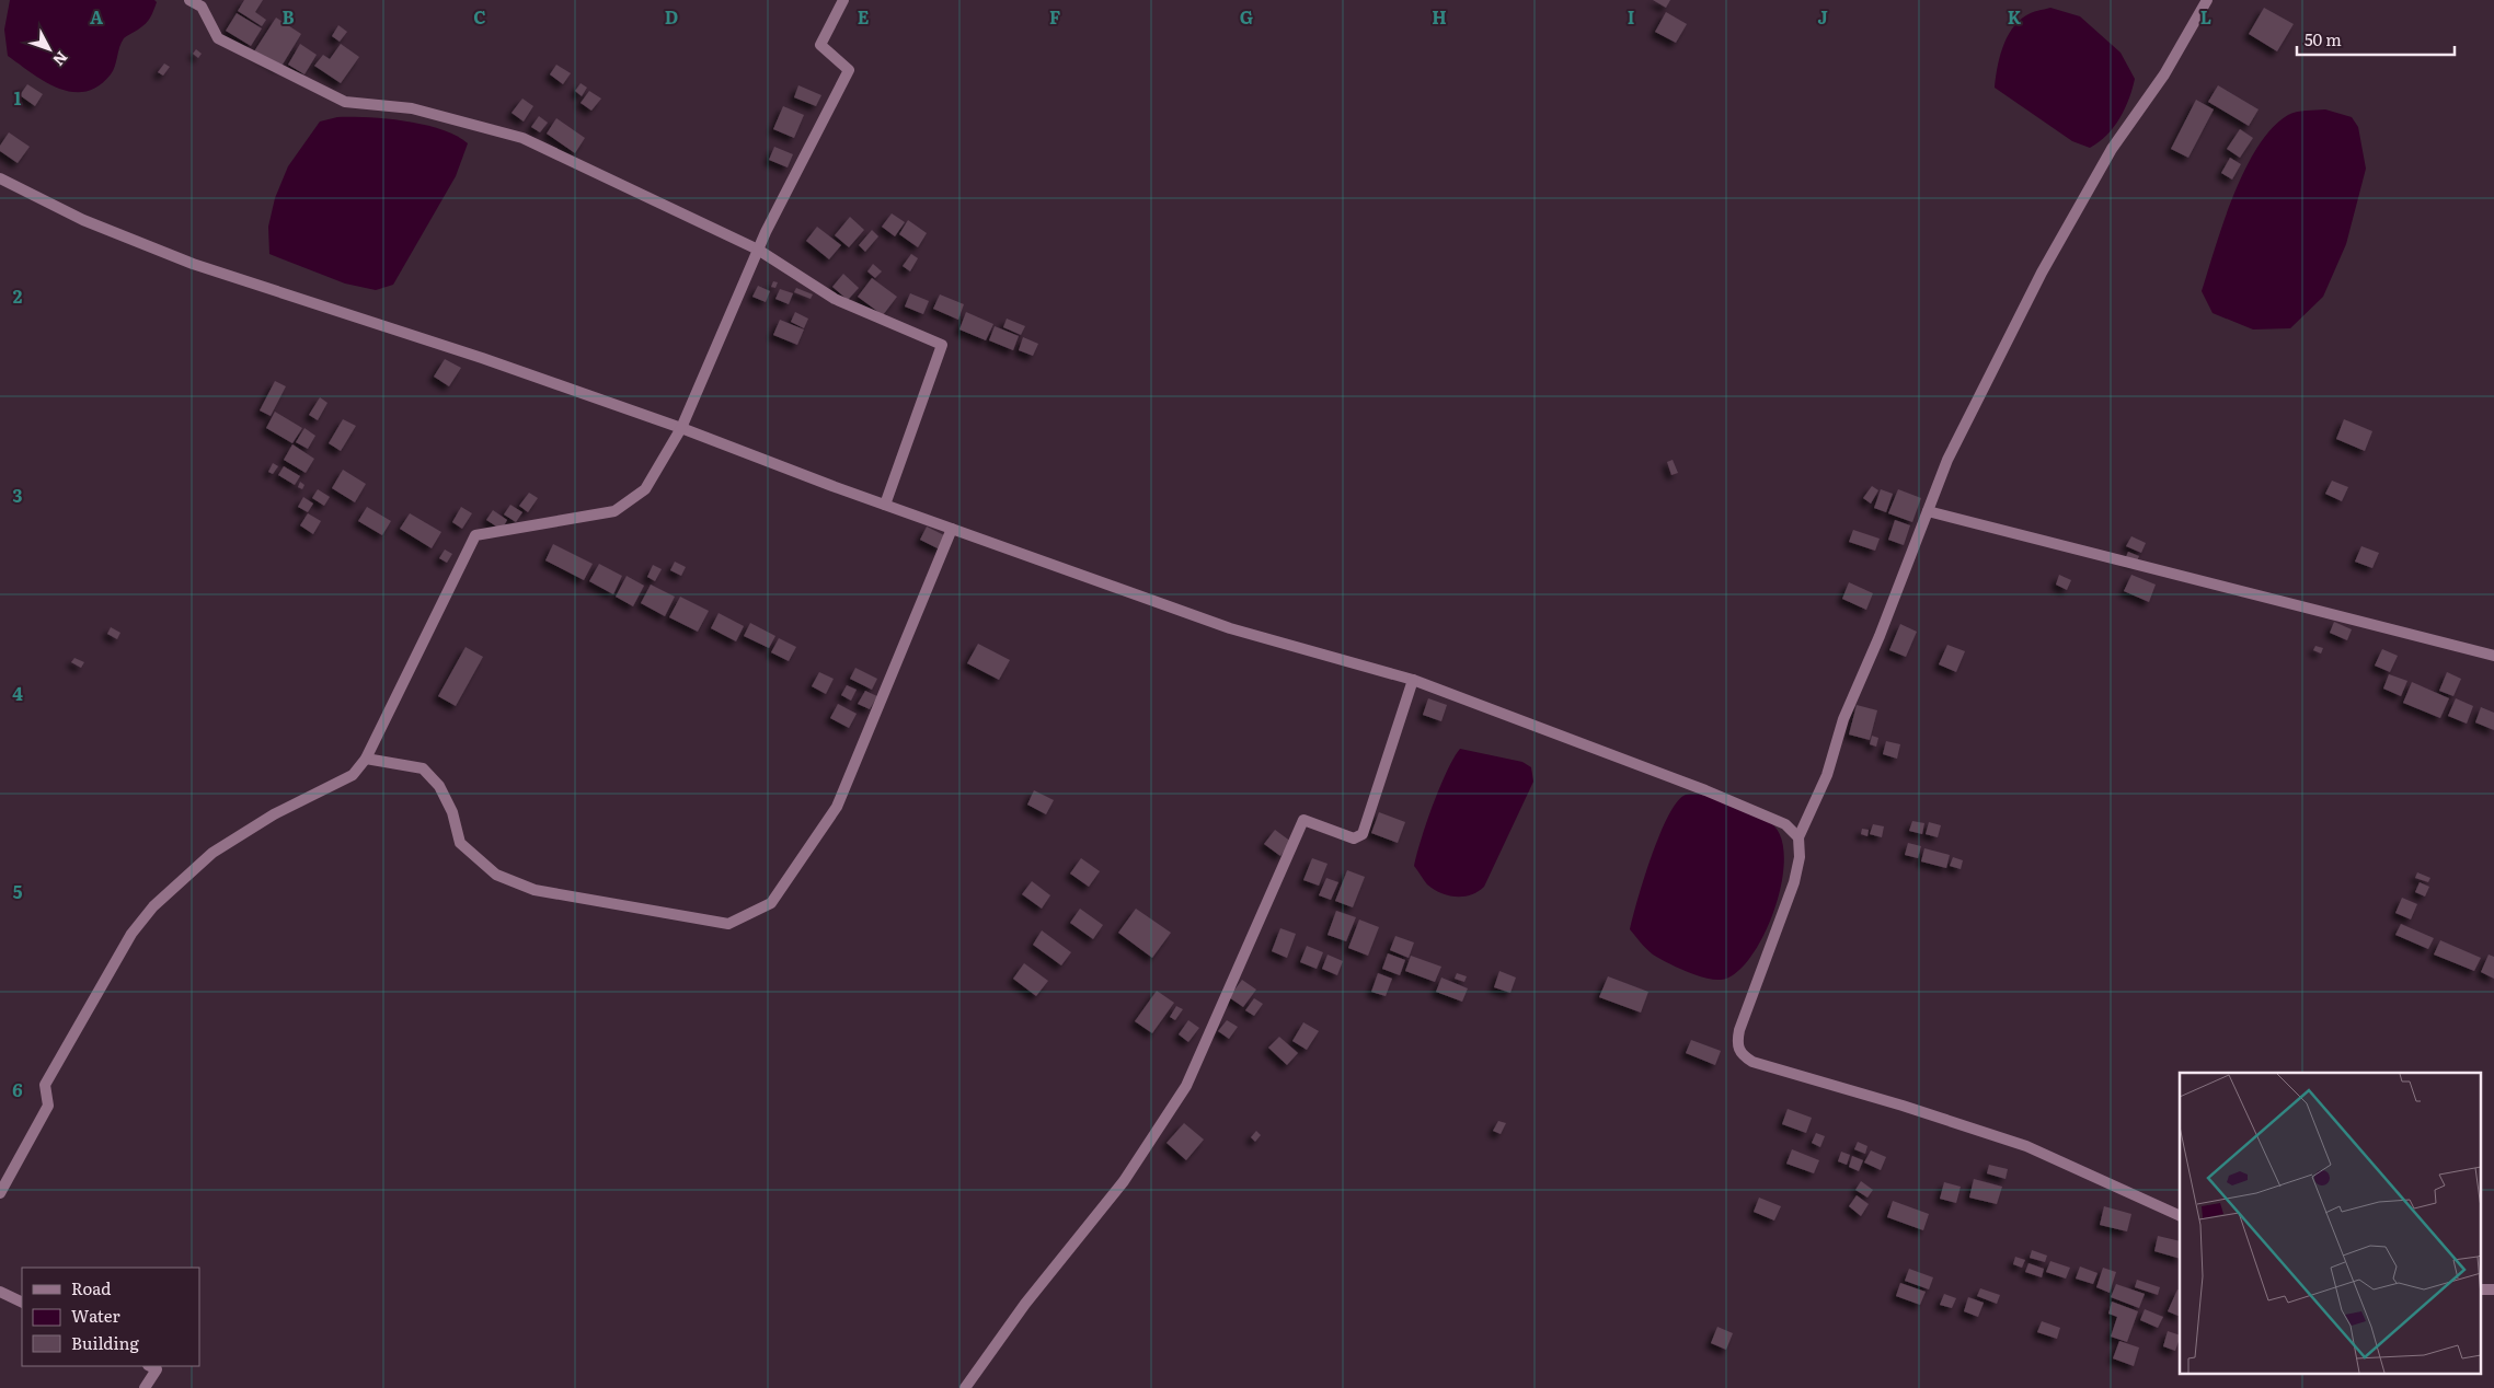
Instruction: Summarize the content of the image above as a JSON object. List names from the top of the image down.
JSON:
{
  "legend": ["Road", "Water", "Building"],
  "scale_bar": "50 m",
  "north": "bottom right",
  "grid": {
    "columns": [
      "A",
      "B",
      "C",
      "D",
      "E",
      "F",
      "G",
      "H",
      "I",
      "J",
      "K",
      "L"
    ],
    "rows": [
      "1",
      "2",
      "3",
      "4",
      "5",
      "6"
    ]
  }
}
